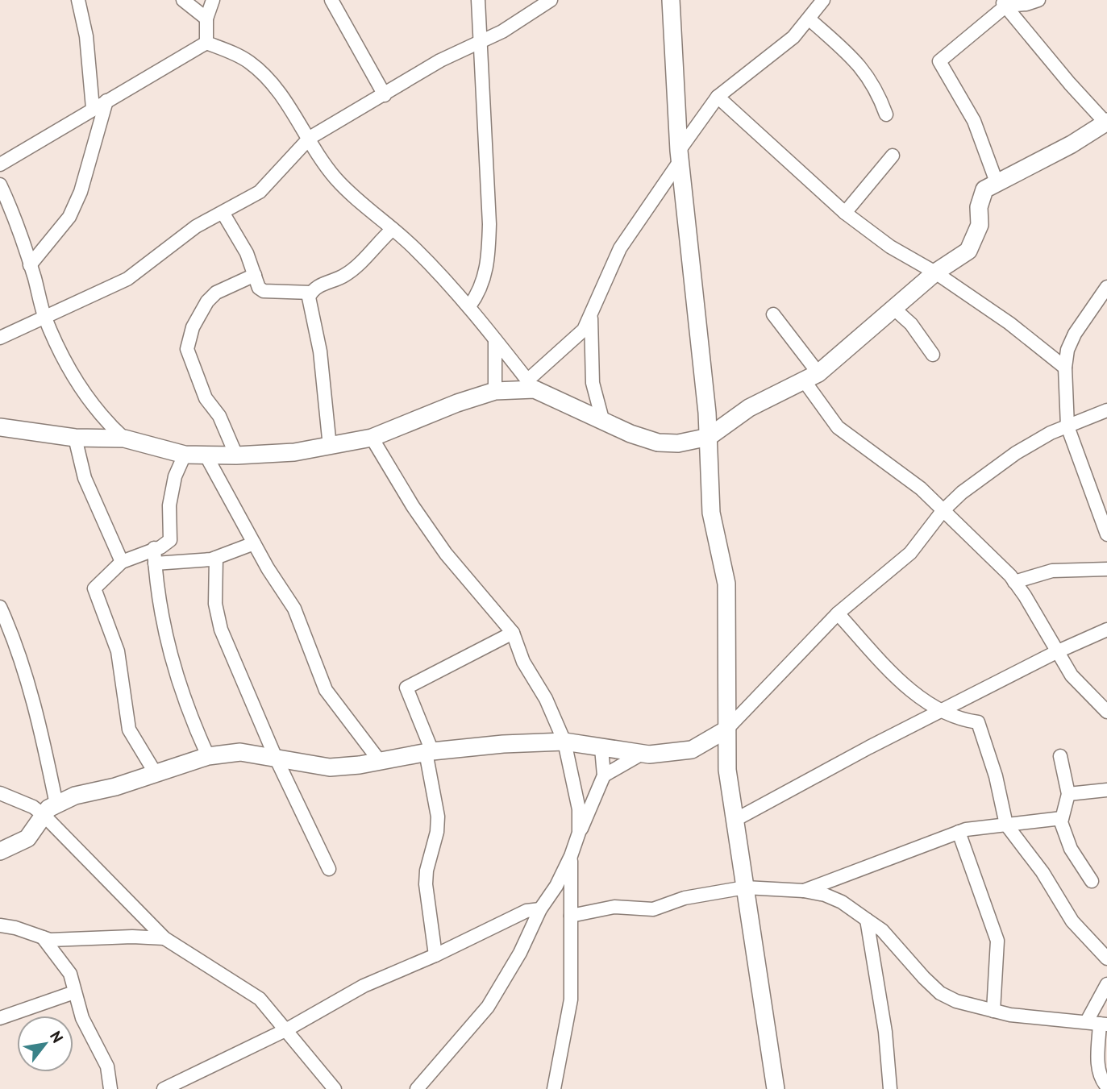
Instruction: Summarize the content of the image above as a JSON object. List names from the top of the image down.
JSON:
{
  "north": "top right"
}
